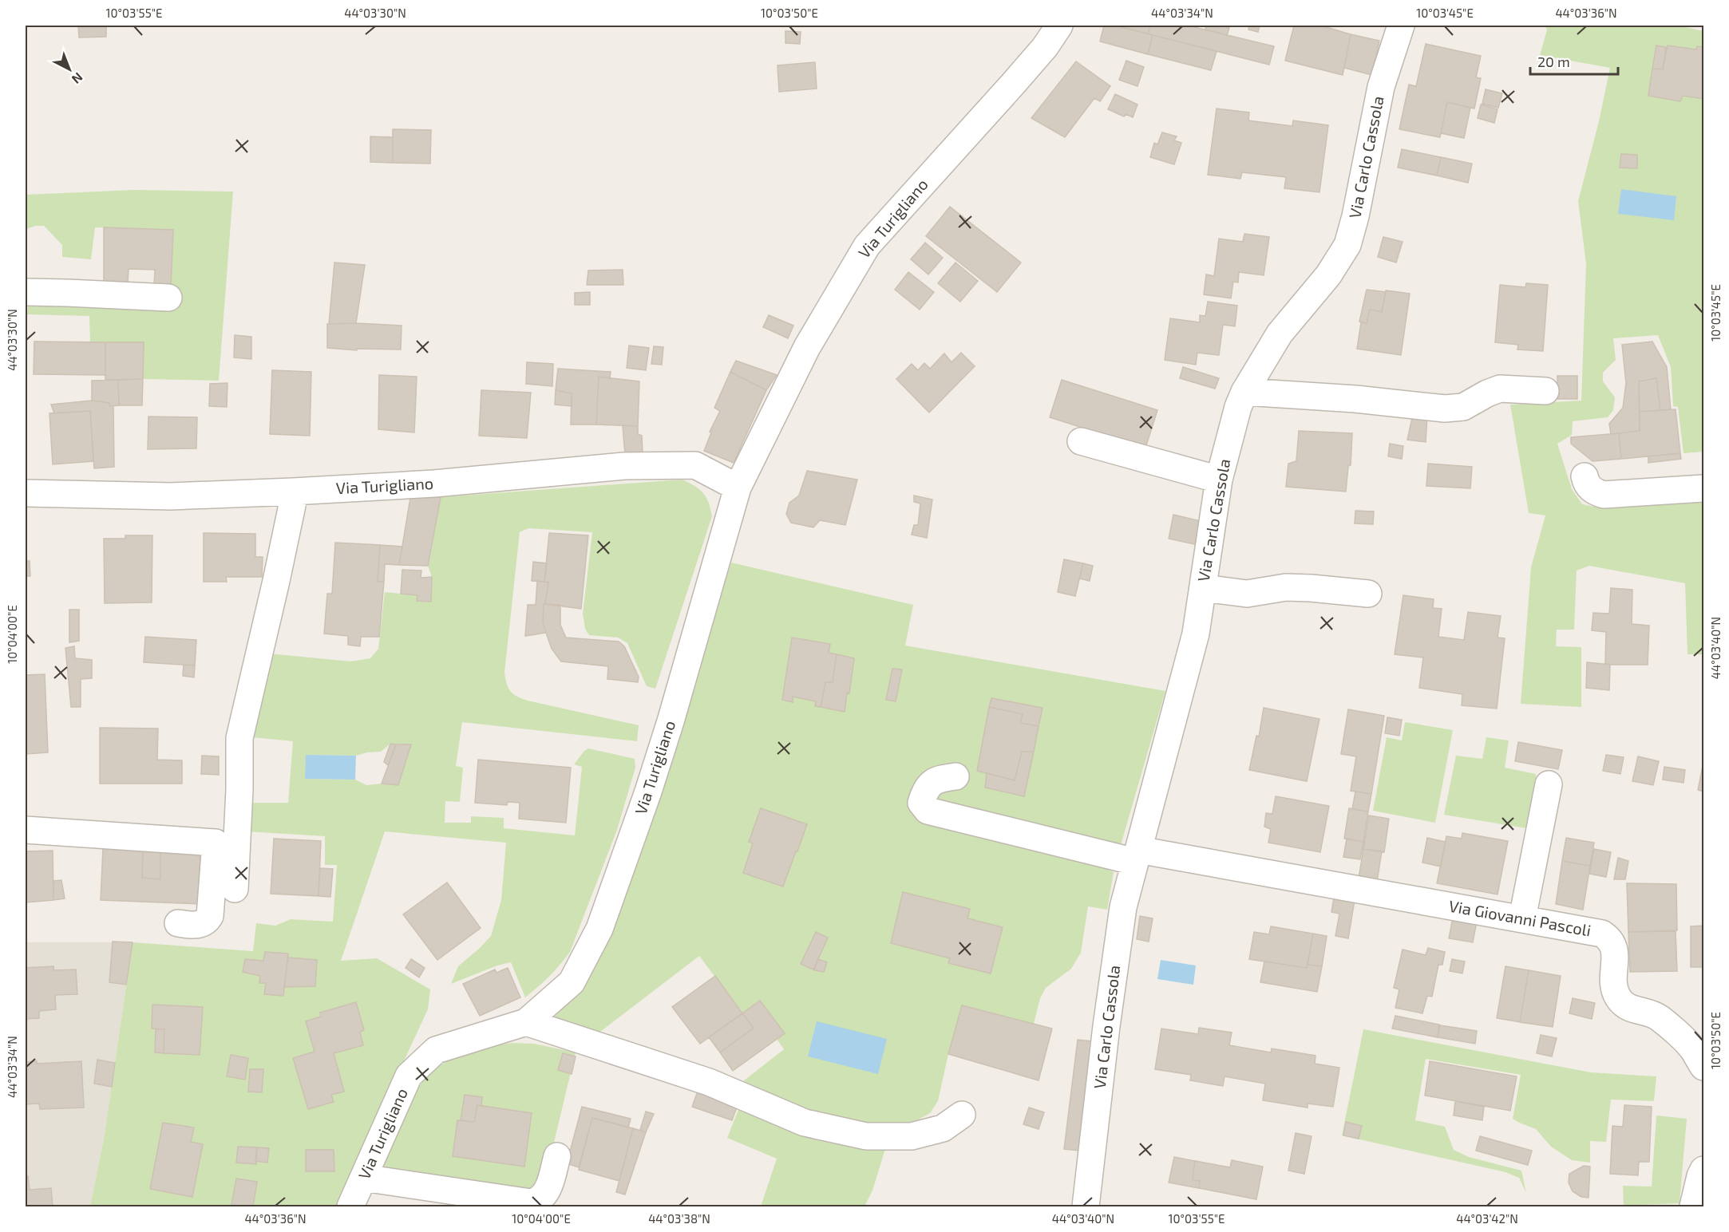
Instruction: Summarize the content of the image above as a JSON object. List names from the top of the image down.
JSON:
{
  "streets": {
    "street": ["Via Carlo Cassola", "Via Turigliano", "Via Giovanni Pascoli"]
  },
  "crossings": [
    ["Via Carlo Cassola", "Via Giovanni Pascoli"]
  ],
  "scale_bar": "20 m",
  "north": "bottom right",
  "coordinates": [
    "10°03'55\"E",
    "44°03'30\"N",
    "10°03'50\"E",
    "44°03'34\"N",
    "10°03'45\"E",
    "44°03'36\"N",
    "10°04'00\"E",
    "44°03'40\"N",
    "44°03'38\"N",
    "44°03'42\"N"
  ]
}
